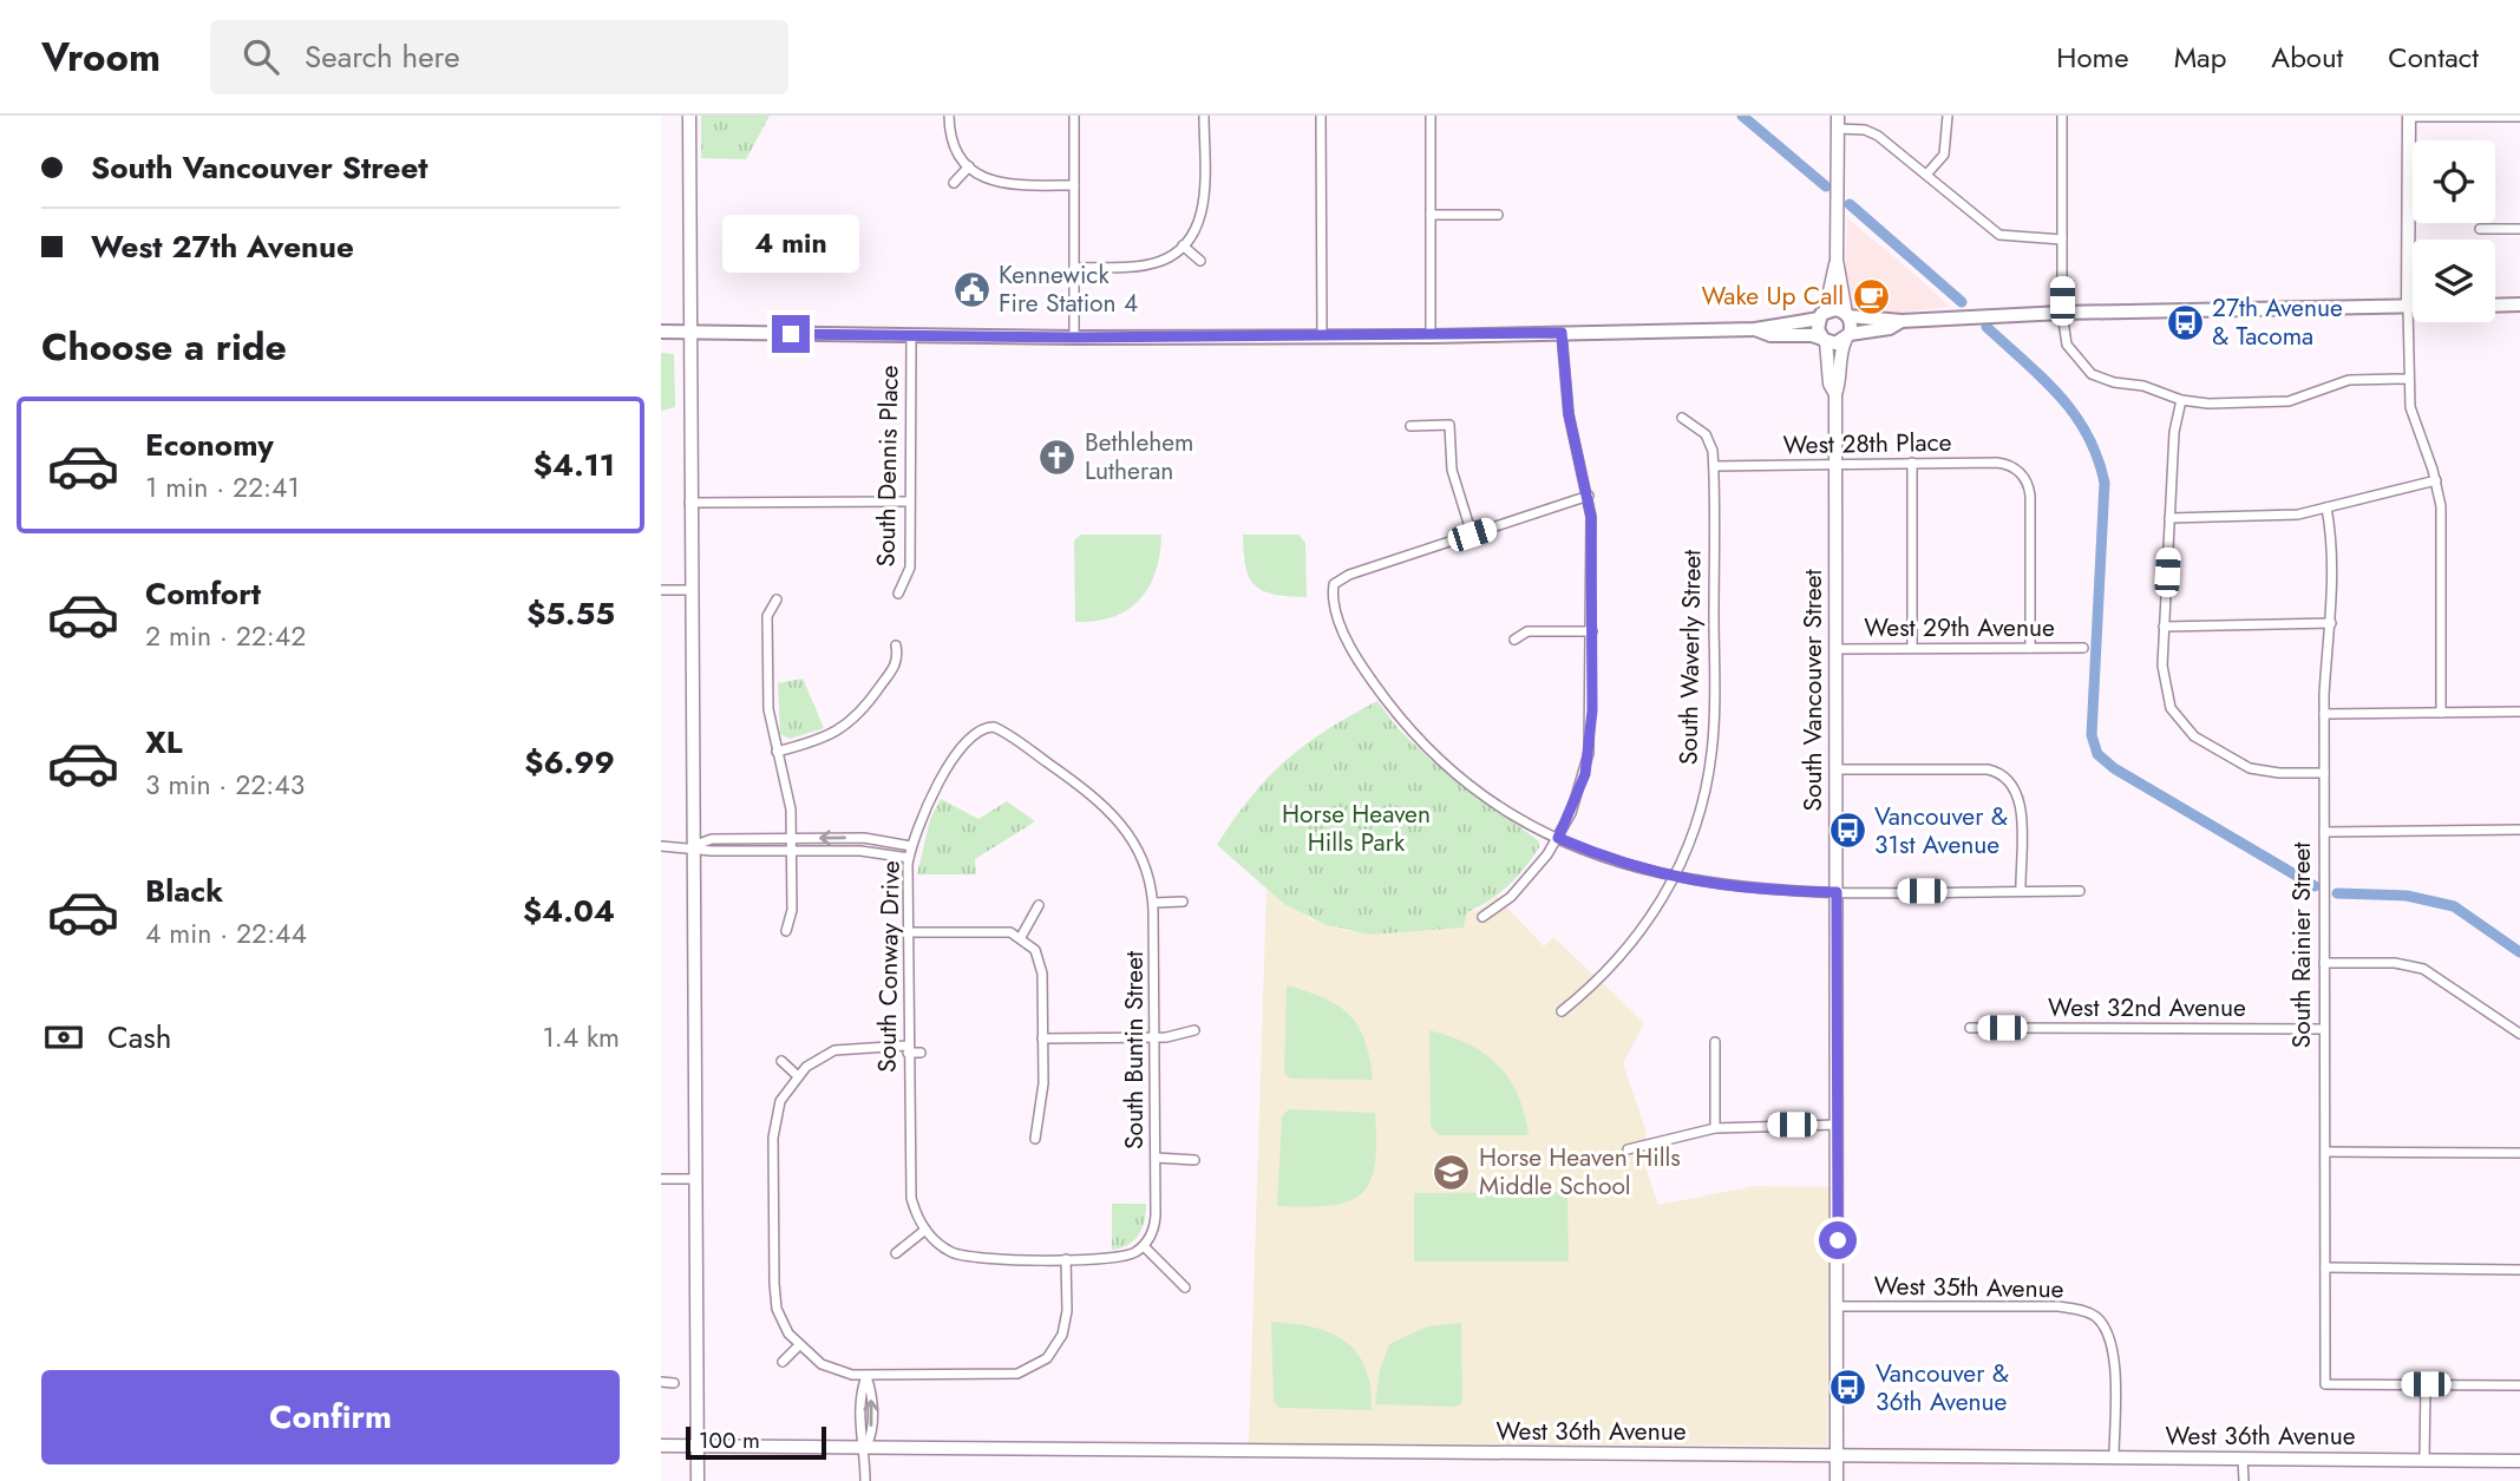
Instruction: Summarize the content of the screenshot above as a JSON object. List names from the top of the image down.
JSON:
{
  "streets": {
    "street": [
      "West 28th Place",
      "South Dennis Place",
      "West 29th Avenue",
      "South Waverly Street",
      "South Vancouver Street",
      "South Rainier Street",
      "South Conway Drive",
      "West 32nd Avenue",
      "South Buntin Street",
      "West 35th Avenue",
      "West 36th Avenue"
    ]
  },
  "crossings": [
    ["West 28th Place", "West 29th Avenue"],
    ["West 28th Place", "South Waverly Street"],
    ["West 28th Place", "South Vancouver Street"],
    ["West 29th Avenue", "South Vancouver Street"],
    ["South Vancouver Street", "West 35th Avenue"],
    ["South Vancouver Street", "West 36th Avenue"],
    ["South Rainier Street", "West 32nd Avenue"],
    ["South Conway Drive", "South Buntin Street"],
    ["West 35th Avenue", "West 36th Avenue"]
  ],
  "parks": ["Horse Heaven Hills Park"],
  "places": {
    "public building": ["Kennewick Fire Station 4"],
    "cafe": ["Wake Up Call"],
    "bus stop": ["27th Avenue & Tacoma", "Vancouver & 31st Avenue", "Vancouver & 36th Avenue"],
    "church": ["Bethlehem Lutheran"],
    "school or university": ["Horse Heaven Hills Middle School"]
  },
  "scale_bar": "100 m",
  "page": {
    "header": "Vroom",
    "search": "Search here",
    "nav": [
      "Home",
      "Map",
      "About",
      "Contact"
    ],
    "banner": ["South Vancouver Street", "West 27th Avenue"],
    "bubble": "4 min",
    "heading": "Choose a ride",
    "list": [
      {
        "name": "Economy",
        "note": "1 min · 22:41",
        "value": "$4.11"
      },
      {
        "name": "Comfort",
        "note": "2 min · 22:42",
        "value": "$5.55"
      },
      {
        "name": "XL",
        "note": "3 min · 22:43",
        "value": "$6.99"
      },
      {
        "name": "Black",
        "note": "4 min · 22:44",
        "value": "$4.04"
      }
    ],
    "pay": ["Cash", "1.4 km"],
    "buttons": "Confirm",
    "scale": "100 m"
  }
}
